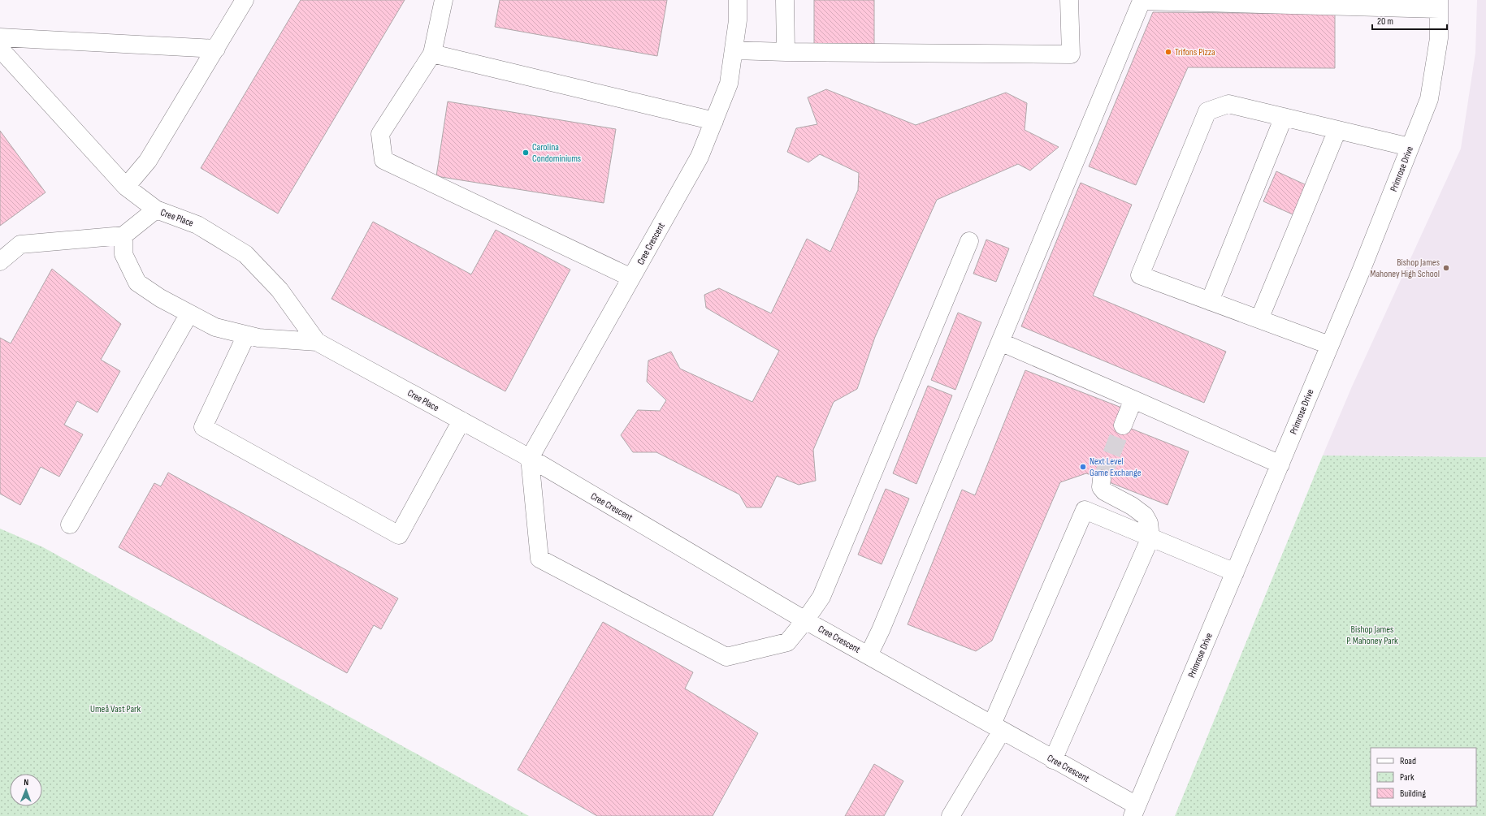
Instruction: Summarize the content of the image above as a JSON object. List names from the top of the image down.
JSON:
{
  "streets": {
    "street": ["Primrose Drive", "Cree Place", "Cree Crescent"]
  },
  "crossings": [
    ["Primrose Drive", "Cree Crescent"],
    ["Cree Place", "Cree Crescent"]
  ],
  "parks": ["Bishop James P. Mahoney Park", "Umeå Vast Park"],
  "places": [
    "Trifons Pizza",
    "Carolina Condominiums",
    "Bishop James Mahoney High School",
    "Next Level Game Exchange"
  ],
  "legend": ["Road", "Park", "Building"],
  "scale_bar": "20 m",
  "north": "top"
}
